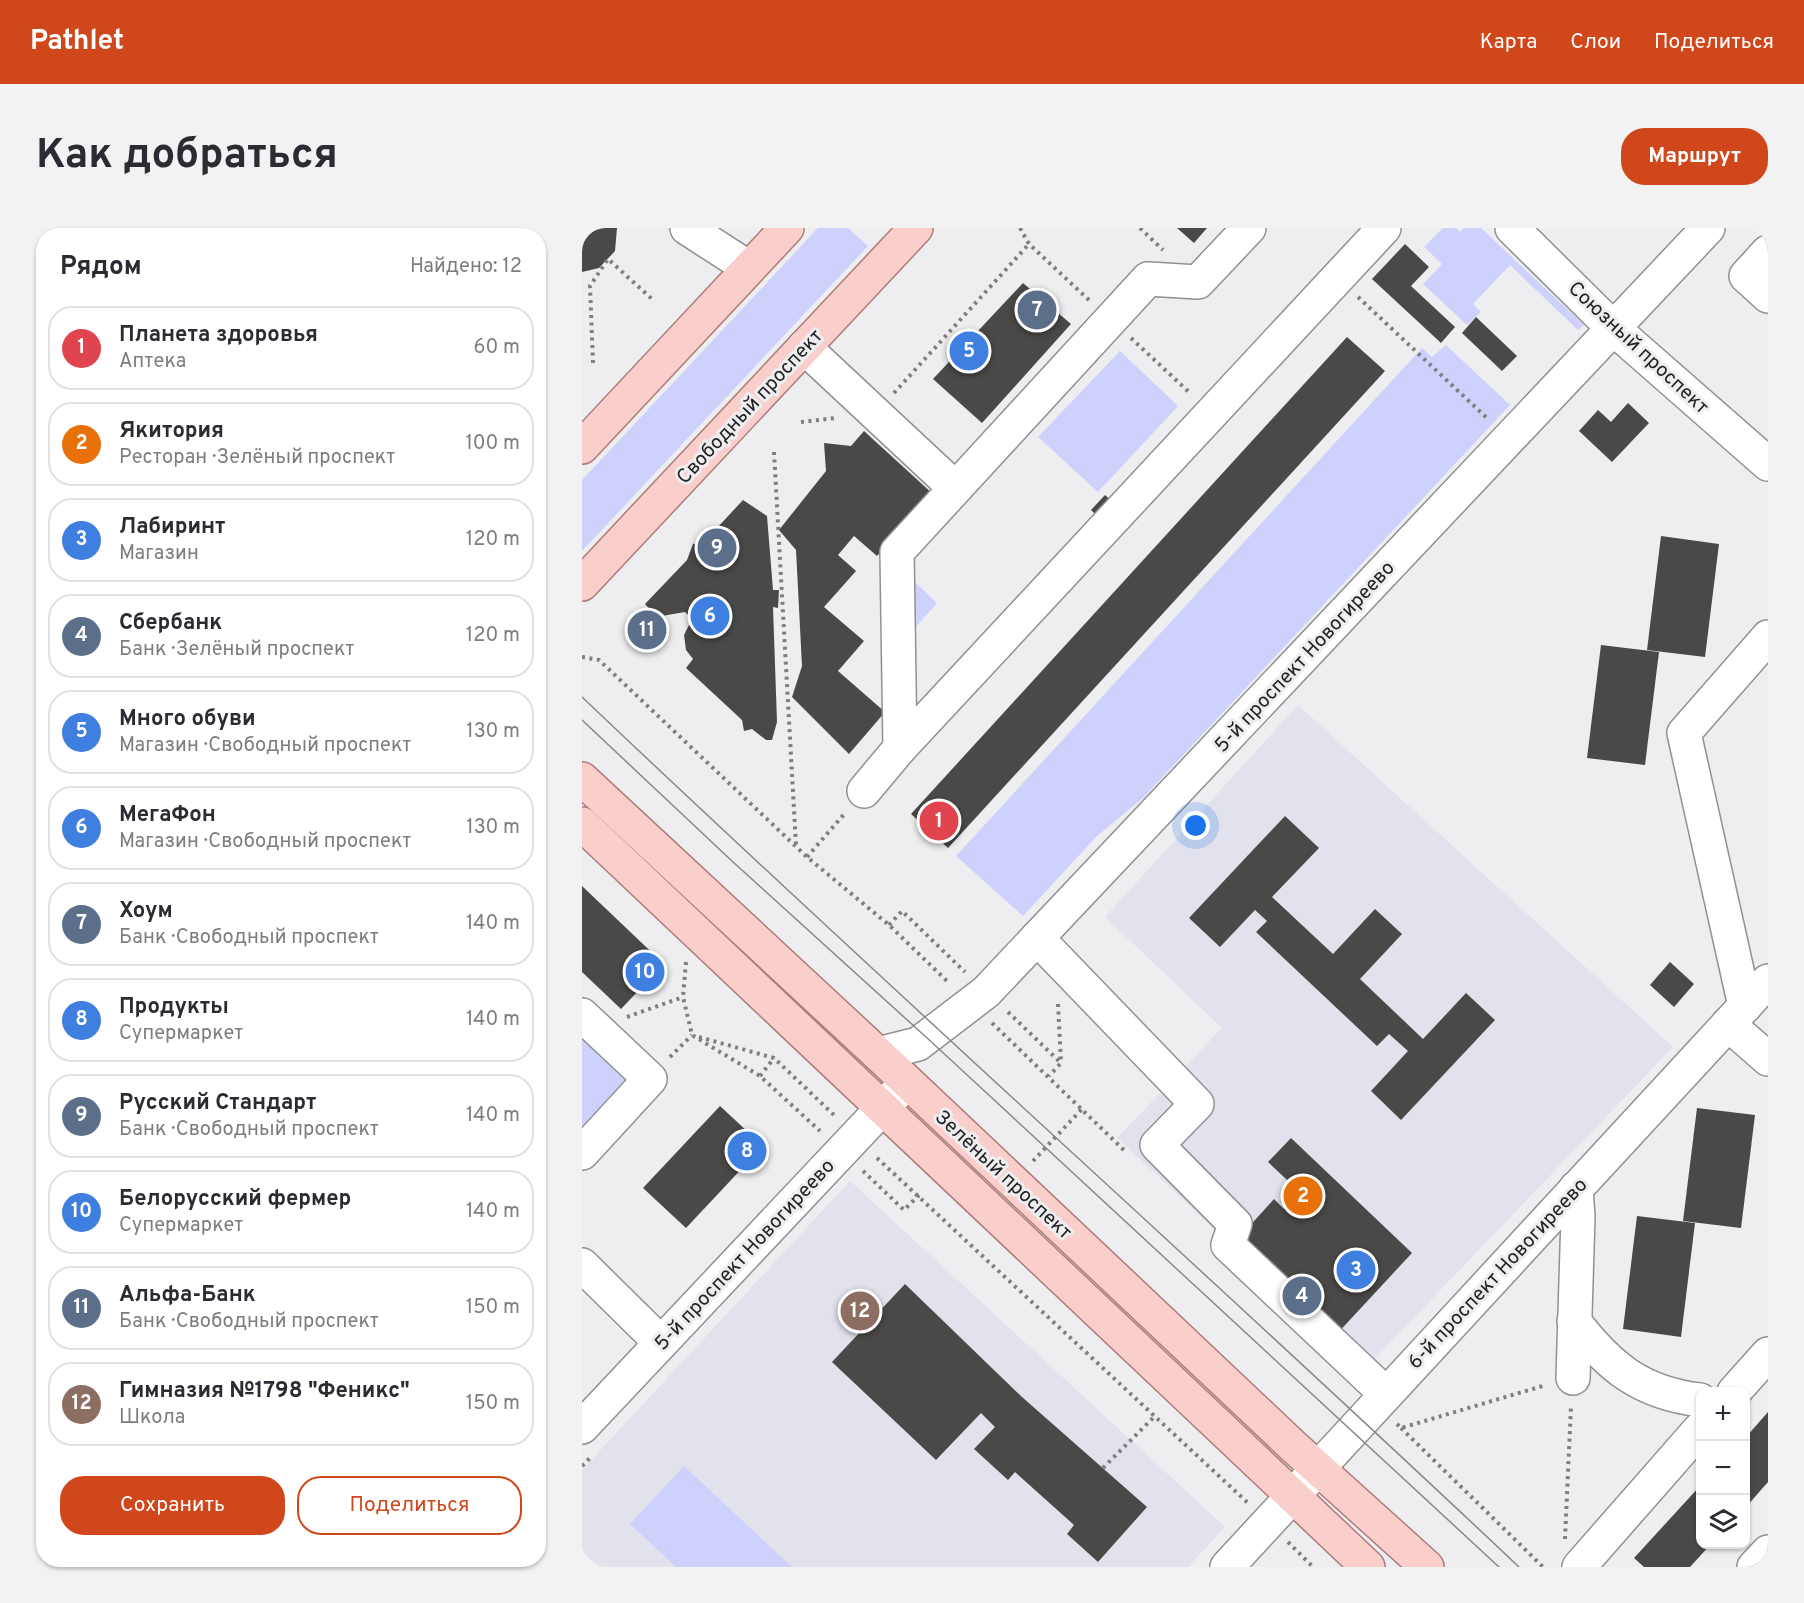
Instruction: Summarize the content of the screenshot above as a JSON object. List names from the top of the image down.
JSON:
{
  "streets": {
    "main road": ["Свободный проспект", "Зелёный проспект"],
    "street": ["Союзный проспект", "5-й проспект Новогиреево", "6-й проспект Новогиреево"]
  },
  "crossings": [
    ["Союзный проспект", "5-й проспект Новогиреево"],
    ["5-й проспект Новогиреево", "Зелёный проспект"],
    ["Зелёный проспект", "6-й проспект Новогиреево"]
  ],
  "page": {
    "header": "Pathlet",
    "nav": ["Карта", "Слои", "Поделиться"],
    "buttons": [
      "Маршрут",
      ["Сохранить", "Поделиться"]
    ],
    "title": "Как добраться",
    "heading": ["Рядом", "Найдено: 12"],
    "pins": [
      "7",
      "5",
      "9",
      "6",
      "11",
      "1",
      "10",
      "8",
      "2",
      "3",
      "4",
      "12"
    ],
    "list": [
      {
        "mark": "1",
        "name": "Планета здоровья",
        "note": "Аптека",
        "value": "60 m"
      },
      {
        "mark": "2",
        "name": "Якитория",
        "note": "Ресторан · Зелёный проспект",
        "value": "100 m"
      },
      {
        "mark": "3",
        "name": "Лабиринт",
        "note": "Магазин",
        "value": "120 m"
      },
      {
        "mark": "4",
        "name": "Сбербанк",
        "note": "Банк · Зелёный проспект",
        "value": "120 m"
      },
      {
        "mark": "5",
        "name": "Много обуви",
        "note": "Магазин · Свободный проспект",
        "value": "130 m"
      },
      {
        "mark": "6",
        "name": "МегаФон",
        "note": "Магазин · Свободный проспект",
        "value": "130 m"
      },
      {
        "mark": "7",
        "name": "Хоум",
        "note": "Банк · Свободный проспект",
        "value": "140 m"
      },
      {
        "mark": "8",
        "name": "Продукты",
        "note": "Супермаркет",
        "value": "140 m"
      },
      {
        "mark": "9",
        "name": "Русский Стандарт",
        "note": "Банк · Свободный проспект",
        "value": "140 m"
      },
      {
        "mark": "10",
        "name": "Белорусский фермер",
        "note": "Супермаркет",
        "value": "140 m"
      },
      {
        "mark": "11",
        "name": "Альфа-Банк",
        "note": "Банк · Свободный проспект",
        "value": "150 m"
      },
      {
        "mark": "12",
        "name": "Гимназия №1798 \"Феникс\"",
        "note": "Школа",
        "value": "150 m"
      }
    ],
    "map_buttons": ["+", "−"]
  }
}
